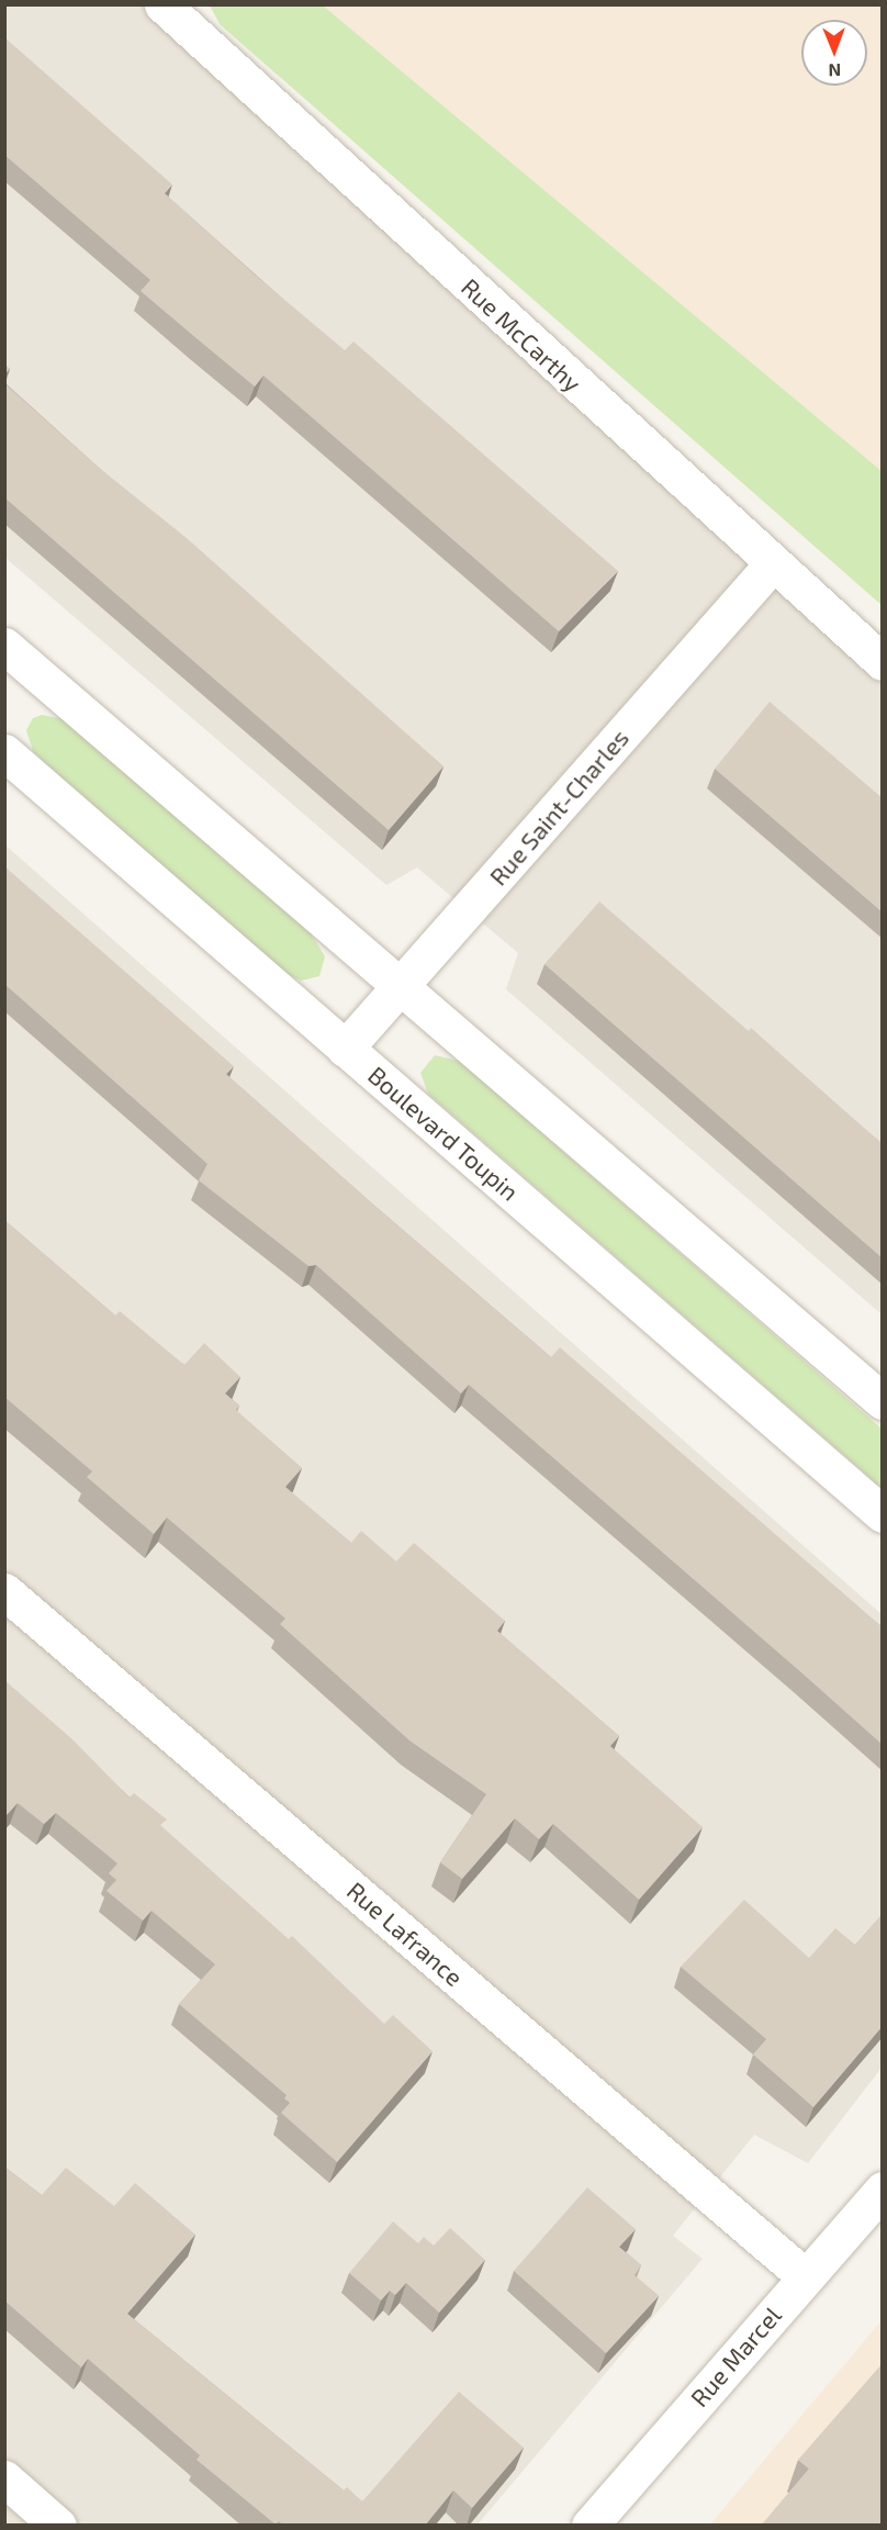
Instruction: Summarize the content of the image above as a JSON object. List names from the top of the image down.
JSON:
{
  "streets": {
    "street": [
      "Rue McCarthy",
      "Rue Saint-Charles",
      "Boulevard Toupin",
      "Rue Lafrance",
      "Rue Marcel"
    ]
  },
  "crossings": [
    ["Rue McCarthy", "Rue Saint-Charles"],
    ["Rue Saint-Charles", "Boulevard Toupin"],
    ["Rue Lafrance", "Rue Marcel"]
  ],
  "north": "bottom"
}
